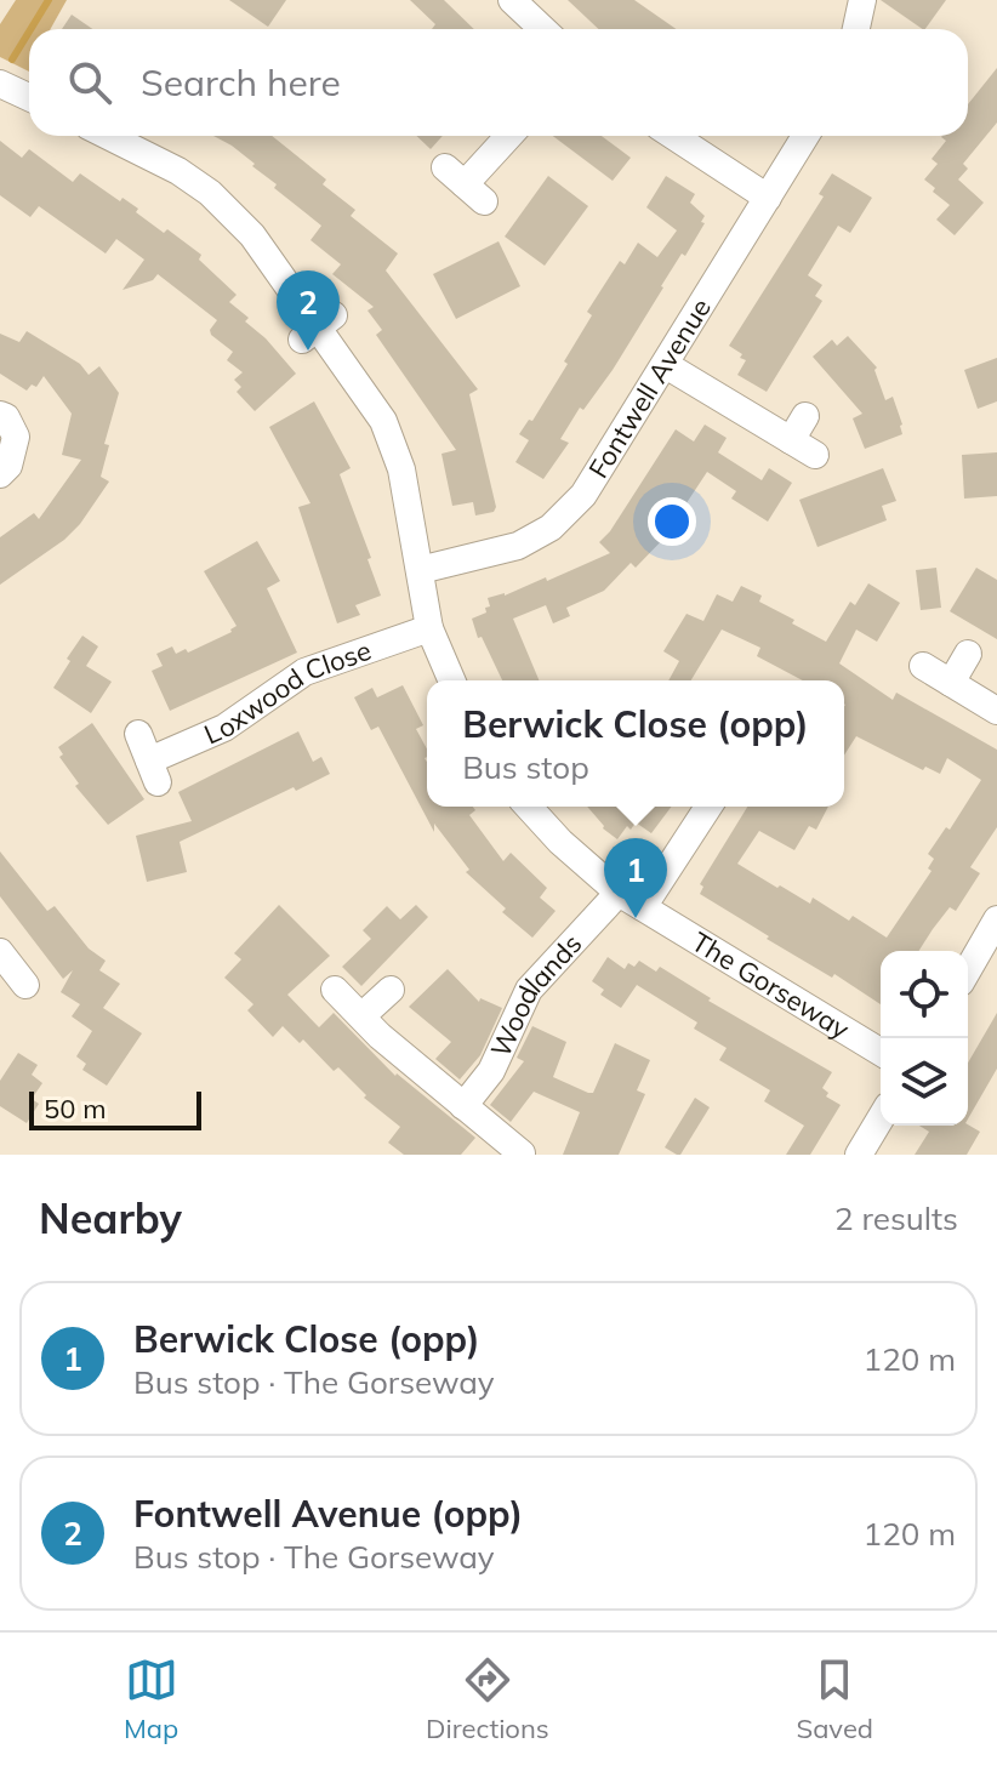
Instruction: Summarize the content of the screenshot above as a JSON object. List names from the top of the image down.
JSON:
{
  "streets": {
    "street": [
      "Fontwell Avenue",
      "Loxwood Close",
      "The Gorseway",
      "Woodlands"
    ]
  },
  "crossings": [
    ["The Gorseway", "Woodlands"]
  ],
  "scale_bar": "50 m",
  "page": {
    "search": "Search here",
    "pins": ["2", "1"],
    "popup": ["Berwick Close (opp)", "Bus stop"],
    "scale": "50 m",
    "heading": ["Nearby", "2 results"],
    "list": [
      {
        "mark": "1",
        "name": "Berwick Close (opp)",
        "note": "Bus stop · The Gorseway",
        "value": "120 m"
      },
      {
        "mark": "2",
        "name": "Fontwell Avenue (opp)",
        "note": "Bus stop · The Gorseway",
        "value": "120 m"
      }
    ],
    "nav": ["Map", "Directions", "Saved"]
  }
}
